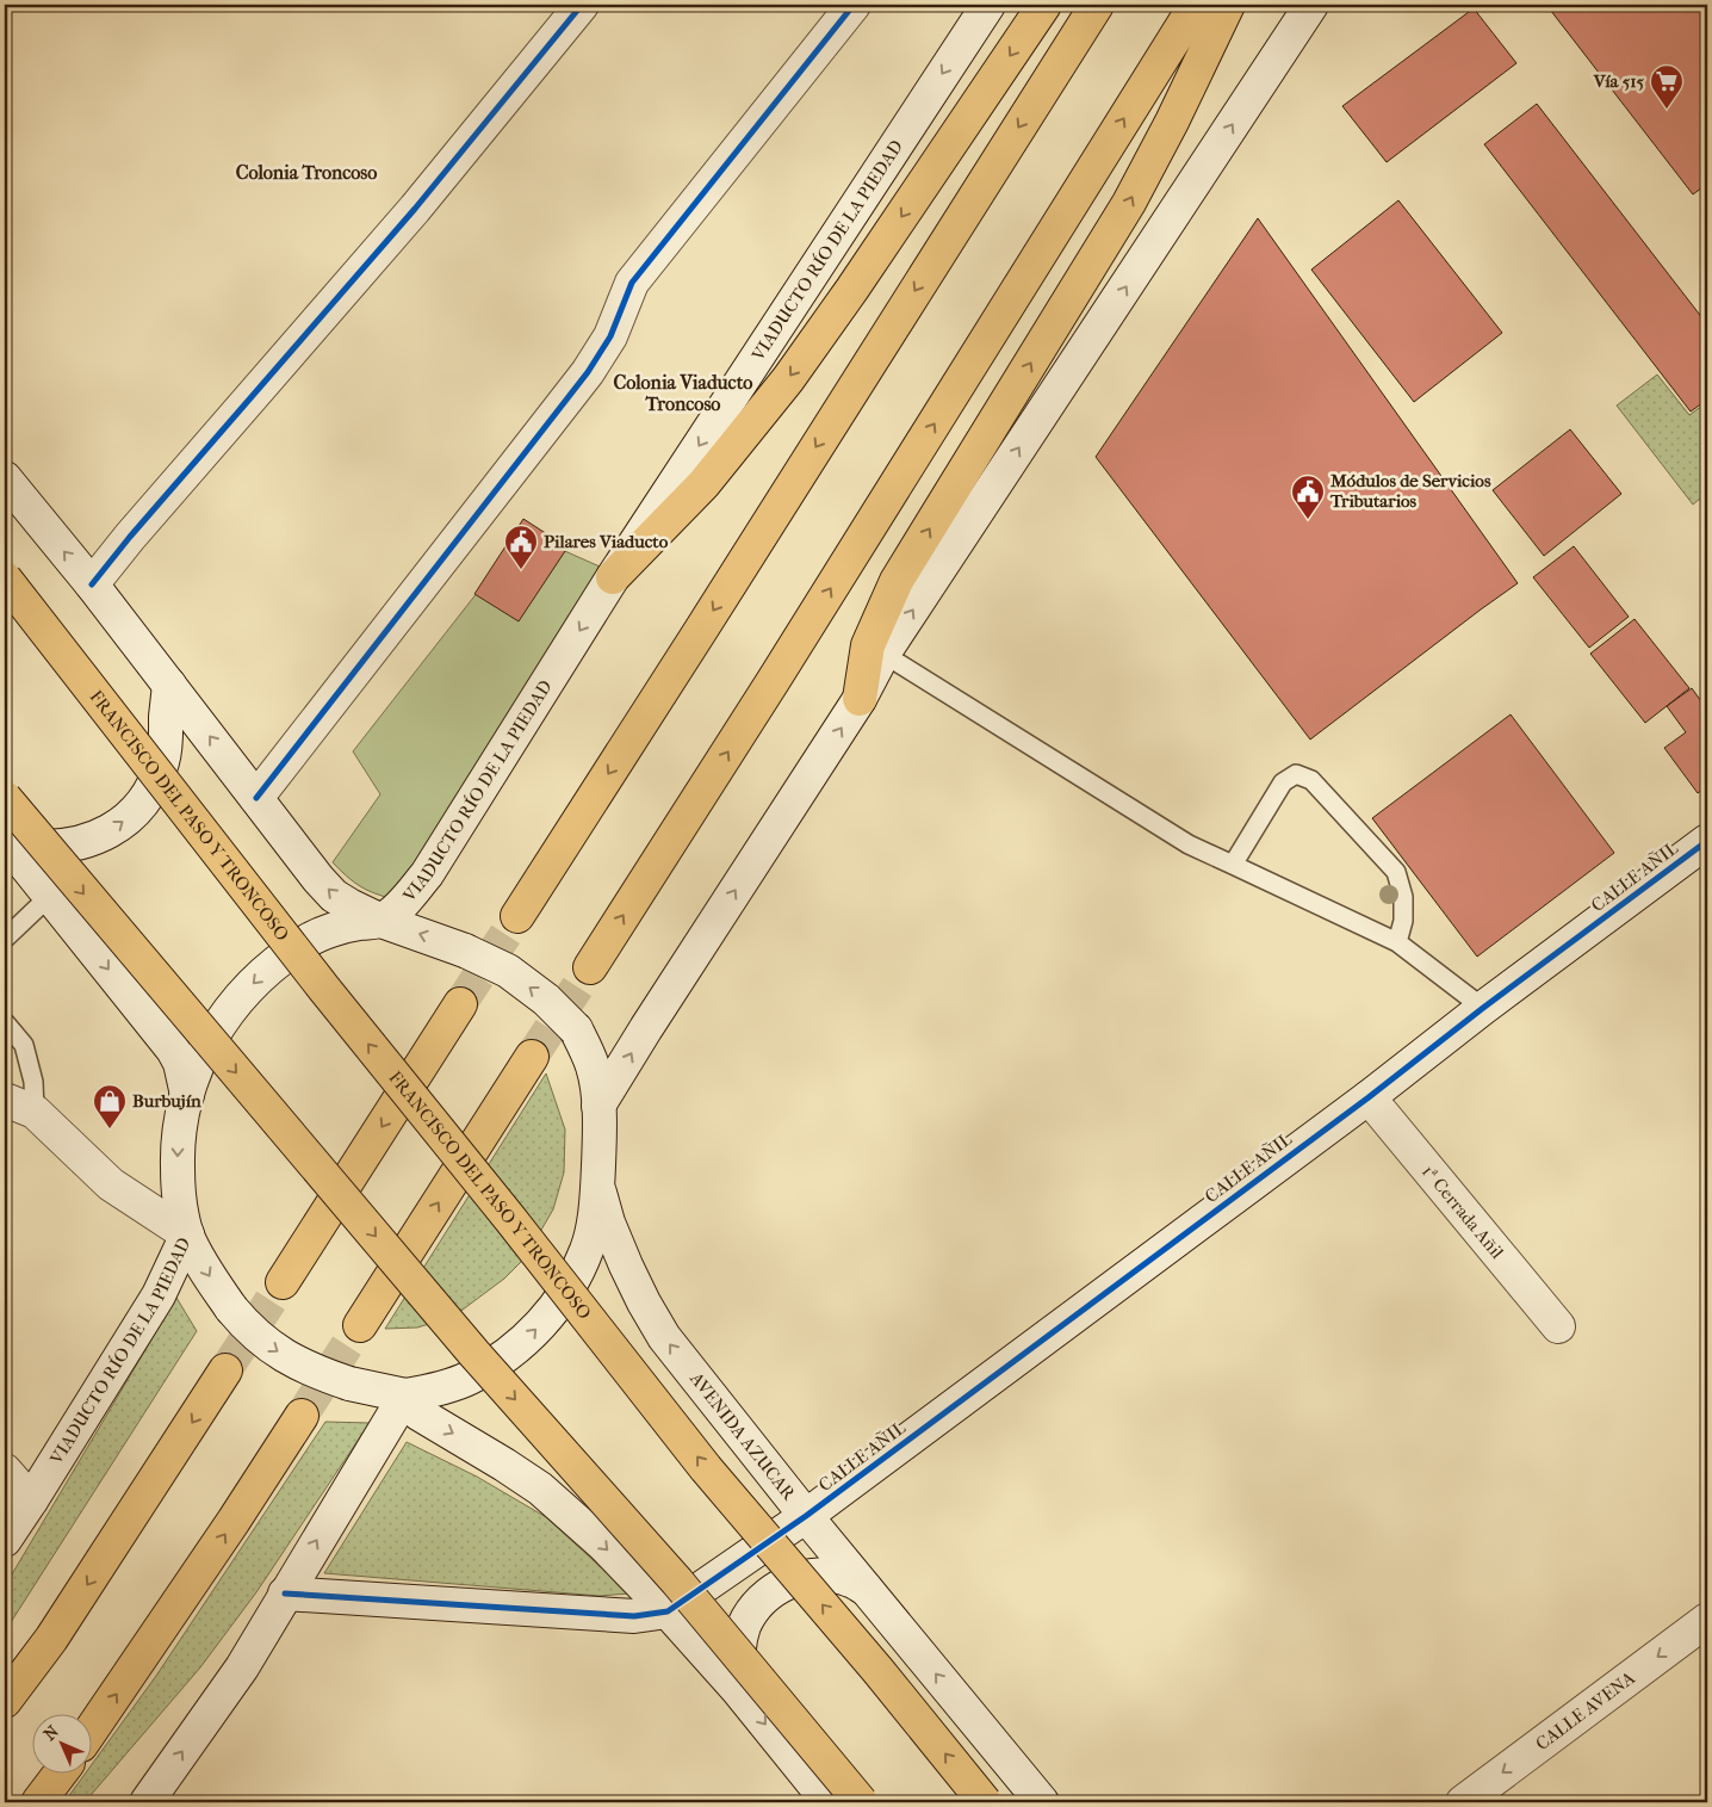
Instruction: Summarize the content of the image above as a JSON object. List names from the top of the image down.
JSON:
{
  "streets": {
    "highway": ["FRANCISCO DEL PASO Y TRONCOSO"],
    "main road": [
      "VIADUCTO RÍO DE LA PIEDAD",
      "CALLE AÑIL",
      "1ª Cerrada Añil",
      "AVENIDA AZUCAR",
      "CALLE AVENA"
    ]
  },
  "crossings": [
    ["CALLE AÑIL", "1ª Cerrada Añil"],
    ["CALLE AÑIL", "AVENIDA AZUCAR"]
  ],
  "one_way": ["CALLE AVENA"],
  "districts": ["Colonia Troncoso", "Colonia Viaducto Troncoso"],
  "places": {
    "supermarket": ["Vía 515"],
    "public building": ["Módulos de Servicios Tributarios", "Pilares Viaducto"],
    "shop": ["Burbujín"]
  },
  "north": "top left"
}
